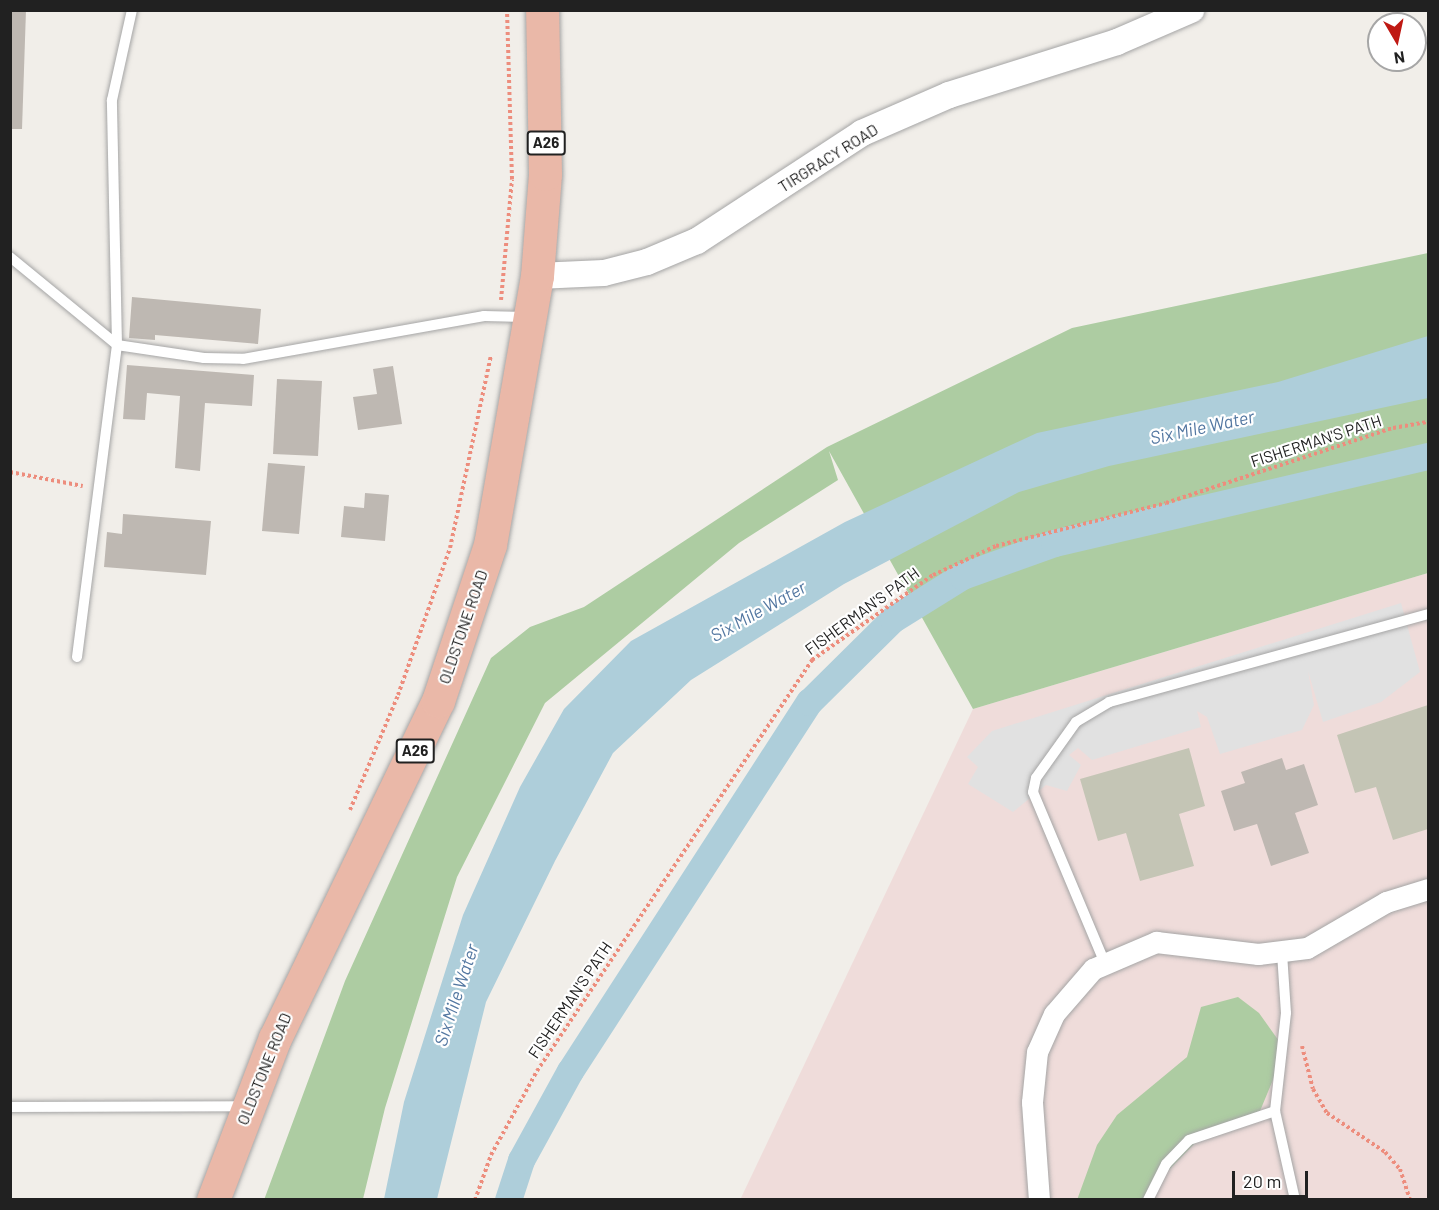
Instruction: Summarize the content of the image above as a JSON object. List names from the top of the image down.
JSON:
{
  "streets": {
    "highway": ["A26", "OLDSTONE ROAD"],
    "street": ["TIRGRACY ROAD"],
    "path": ["FISHERMAN'S PATH"]
  },
  "crossings": [
    ["TIRGRACY ROAD", "OLDSTONE ROAD"]
  ],
  "water": ["Six Mile Water"],
  "scale_bar": "20 m",
  "north": "bottom"
}
